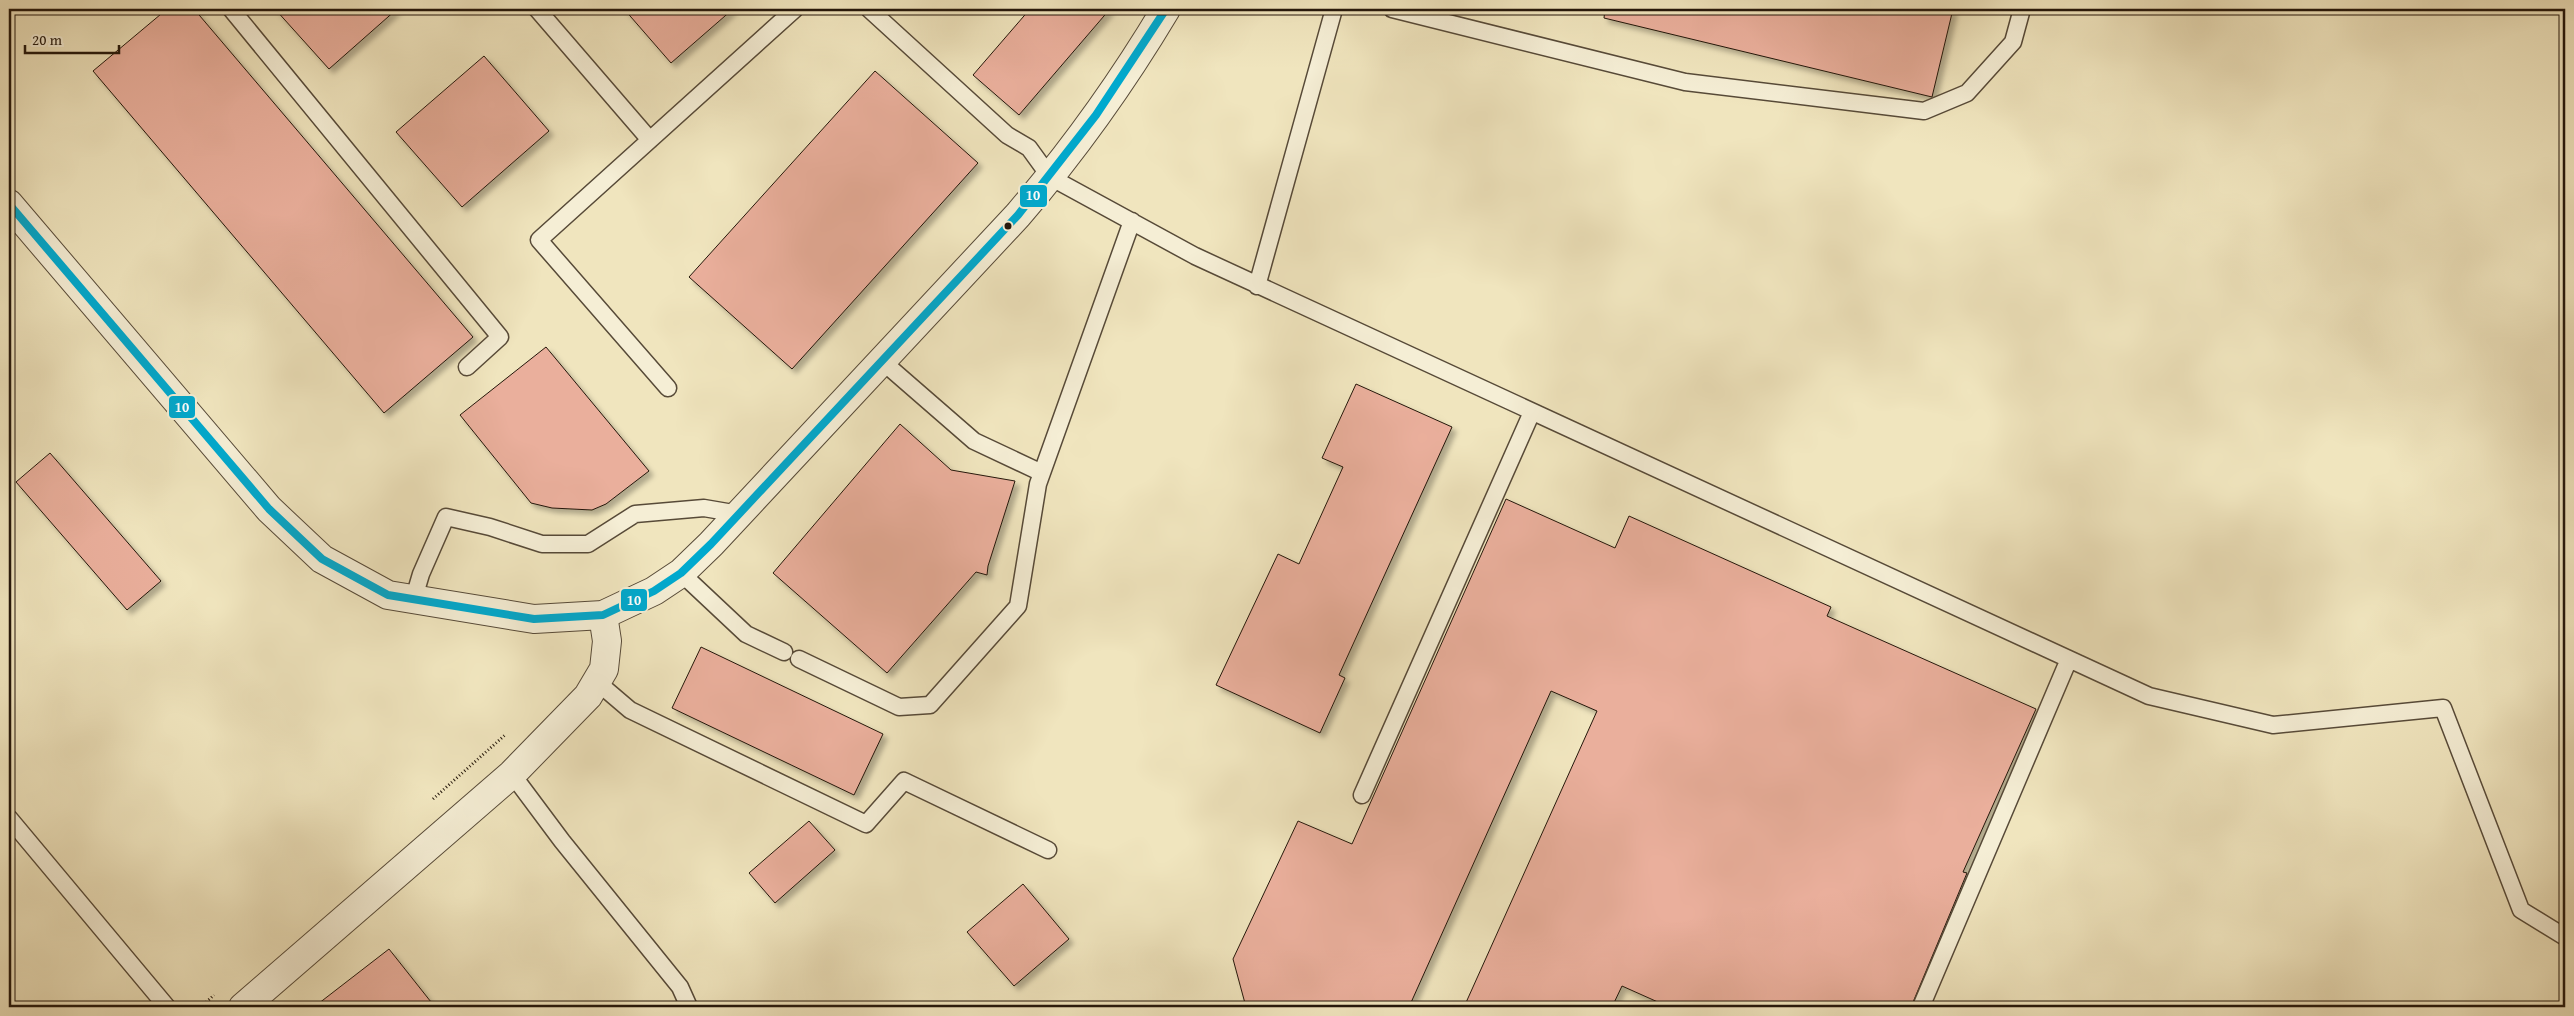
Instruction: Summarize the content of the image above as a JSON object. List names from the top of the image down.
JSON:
{
  "lines": ["transit line 10"],
  "scale_bar": "20 m"
}
